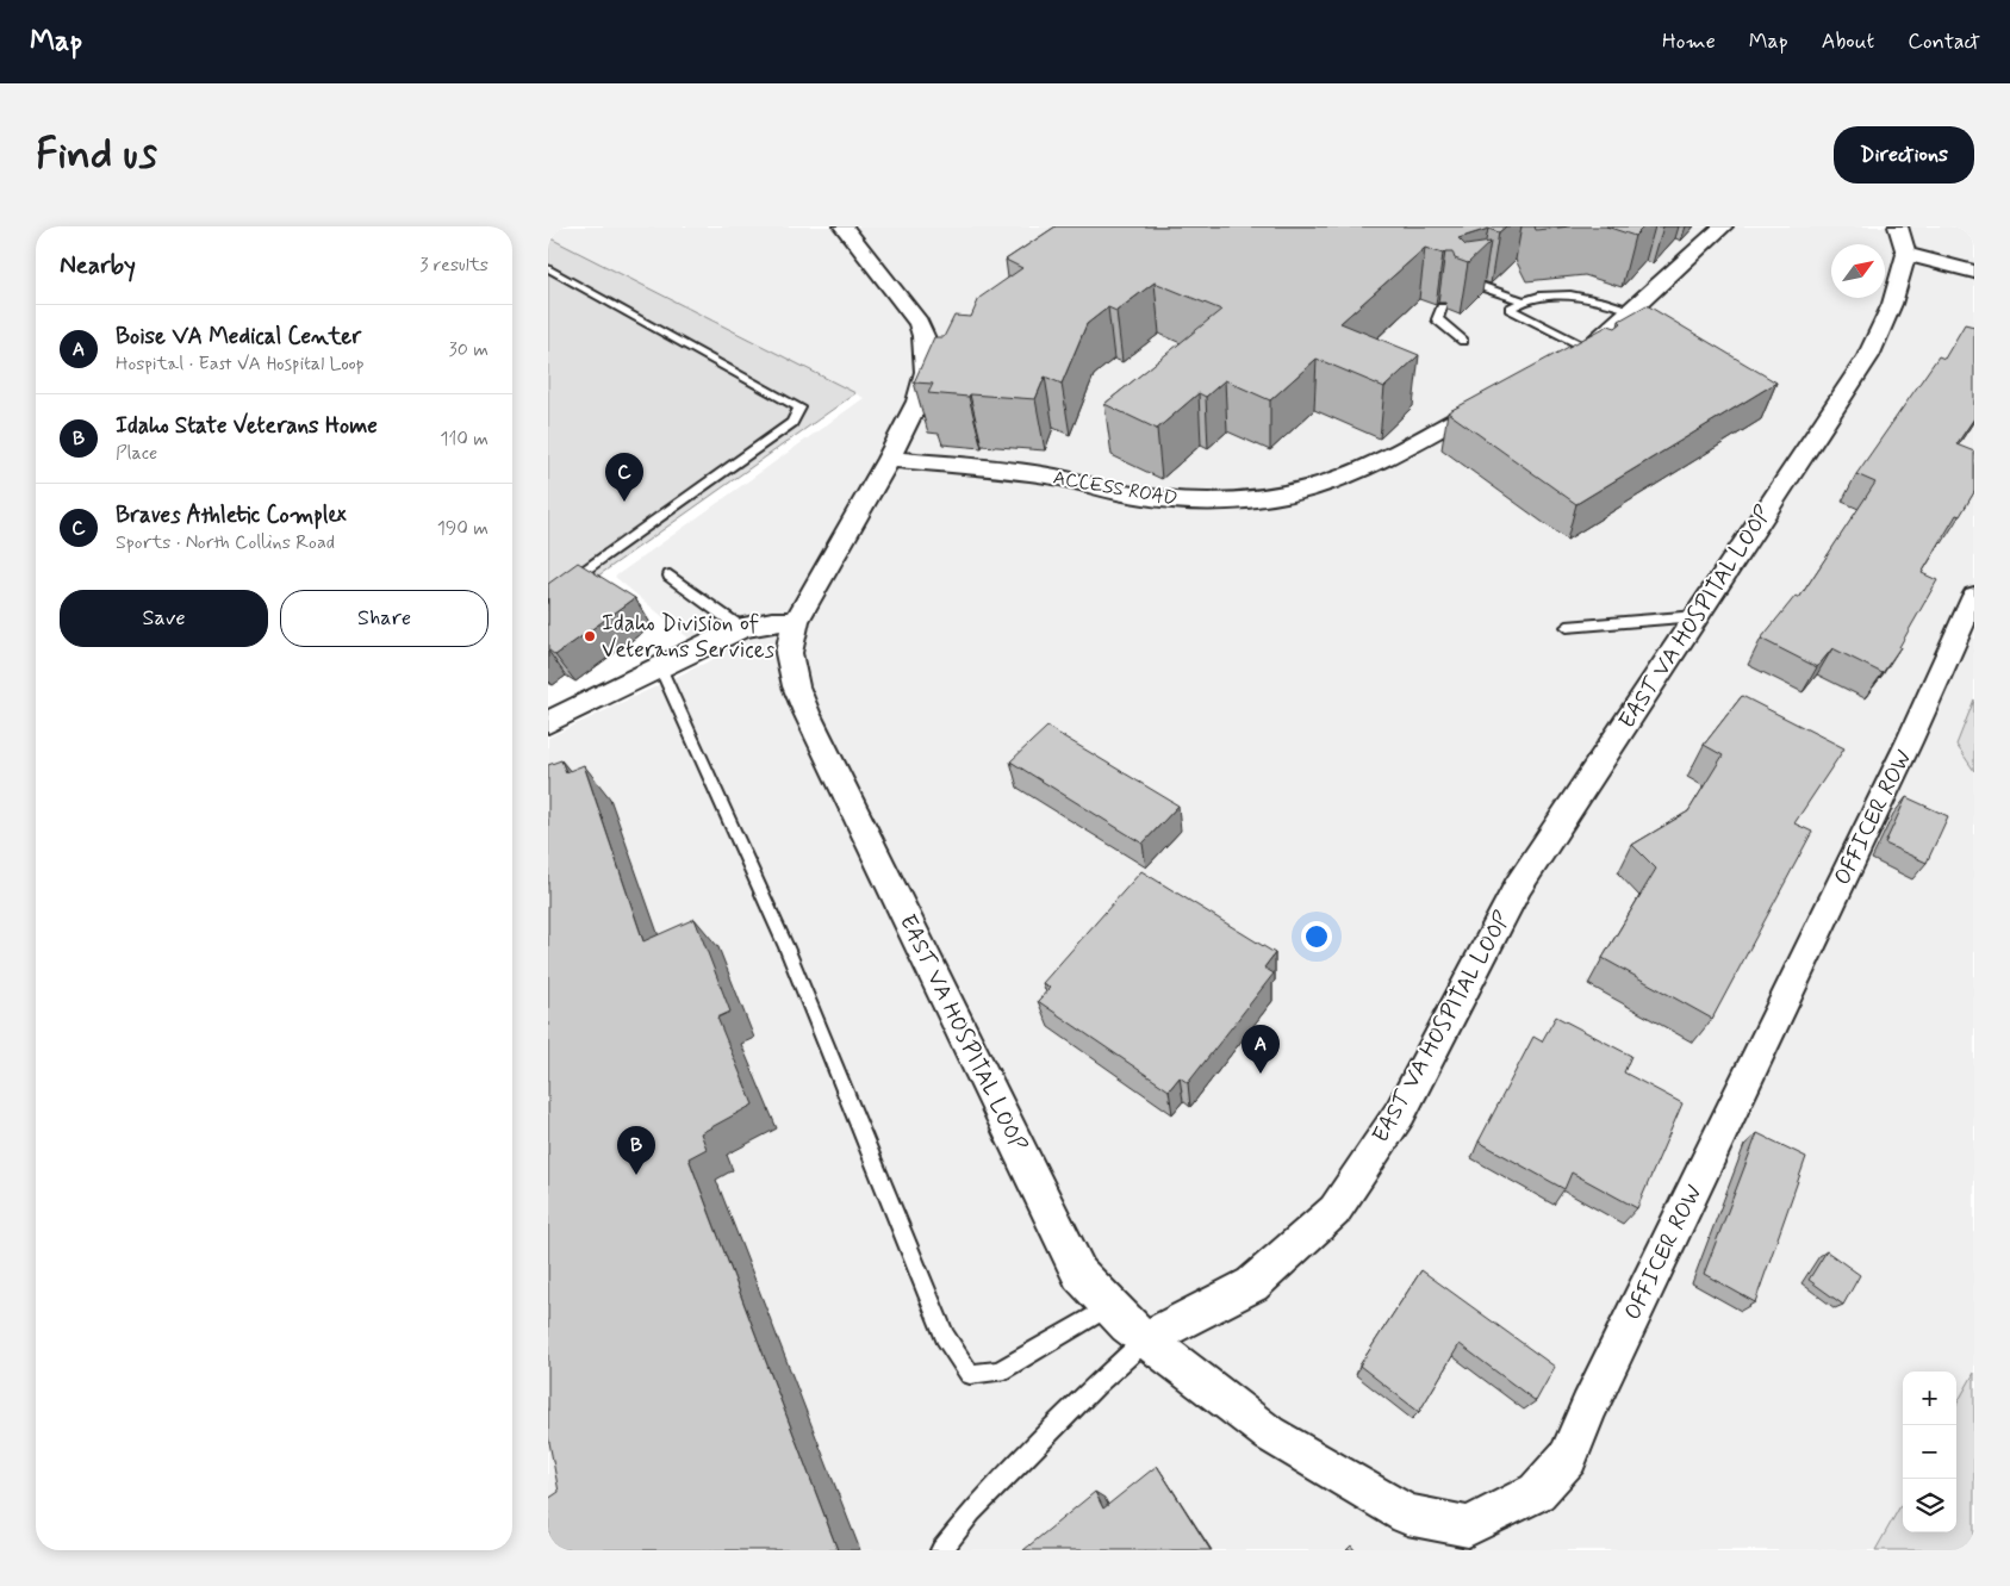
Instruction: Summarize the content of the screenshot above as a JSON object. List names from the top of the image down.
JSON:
{
  "streets": {
    "street": ["ACCESS ROAD", "EAST VA HOSPITAL LOOP", "OFFICER ROW"]
  },
  "crossings": [
    ["ACCESS ROAD", "EAST VA HOSPITAL LOOP"],
    ["EAST VA HOSPITAL LOOP", "OFFICER ROW"]
  ],
  "places": ["Idaho Division of Veterans Services"],
  "north": "top right",
  "page": {
    "header": "Map",
    "nav": [
      "Home",
      "Map",
      "About",
      "Contact"
    ],
    "buttons": [
      "Directions",
      ["Save", "Share"]
    ],
    "title": "Find us",
    "heading": ["Nearby", "3 results"],
    "list": [
      {
        "mark": "A",
        "name": "Boise VA Medical Center",
        "note": "Hospital · East VA Hospital Loop",
        "value": "30 m"
      },
      {
        "mark": "B",
        "name": "Idaho State Veterans Home",
        "note": "Place",
        "value": "110 m"
      },
      {
        "mark": "C",
        "name": "Braves Athletic Complex",
        "note": "Sports · North Collins Road",
        "value": "190 m"
      }
    ],
    "pins": ["C", "A", "B"],
    "map_buttons": ["+", "−"]
  }
}
